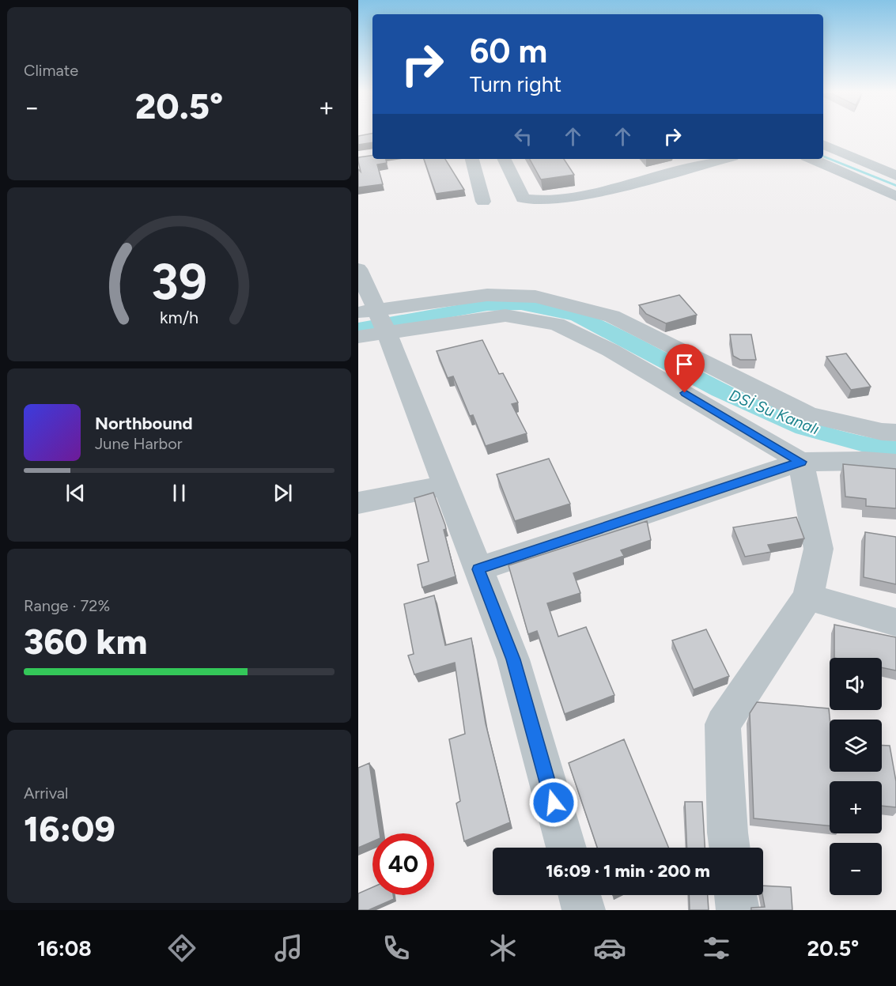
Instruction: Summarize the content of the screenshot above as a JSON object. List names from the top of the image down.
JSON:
{
  "water": ["DSİ Su Kanalı"],
  "page": {
    "tile": [
      "Climate",
      ["Range · 72%", "360 km"],
      ["Arrival", "16:09"]
    ],
    "turn": ["60 m", "Turn right"],
    "heat": ["−", "20.5°", "+"],
    "song": ["Northbound", "June Harbor"],
    "map_buttons": ["+", "−"],
    "limit": "40",
    "trip": "16:09 · 1 min · 200 m",
    "tabs": ["16:08", "20.5°"],
    "gauge": ["39", "km/h"]
  }
}
